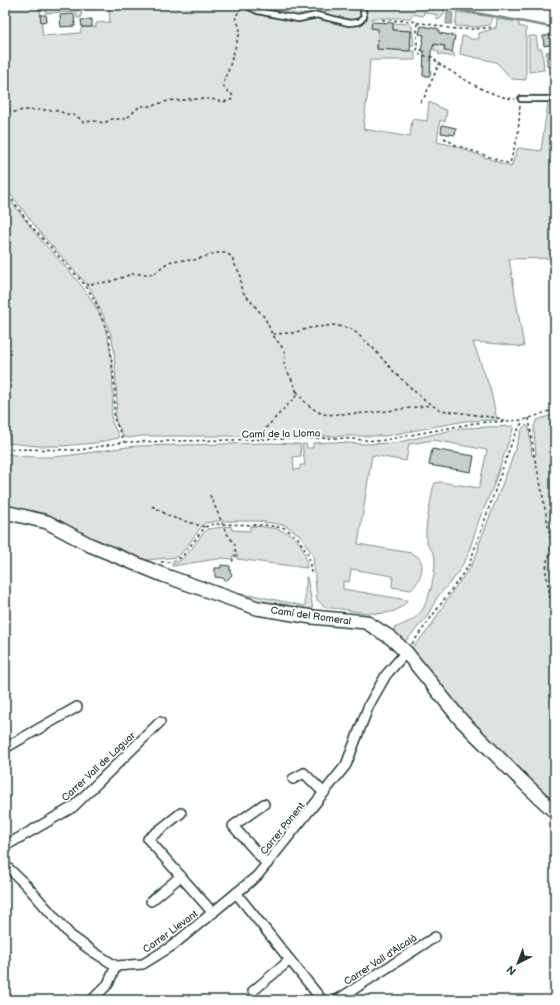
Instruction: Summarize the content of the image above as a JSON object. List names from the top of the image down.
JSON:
{
  "streets": {
    "street": [
      "Camí del Romeral",
      "Carrer Vall de Laguar",
      "Carrer Ponent",
      "Carrer Llevant",
      "Carrer Vall d'Alcalà"
    ],
    "path": ["Camí de la Lloma"]
  },
  "crossings": [
    ["Camí del Romeral", "Carrer Ponent"],
    ["Carrer Ponent", "Carrer Llevant"]
  ],
  "north": "bottom left"
}
